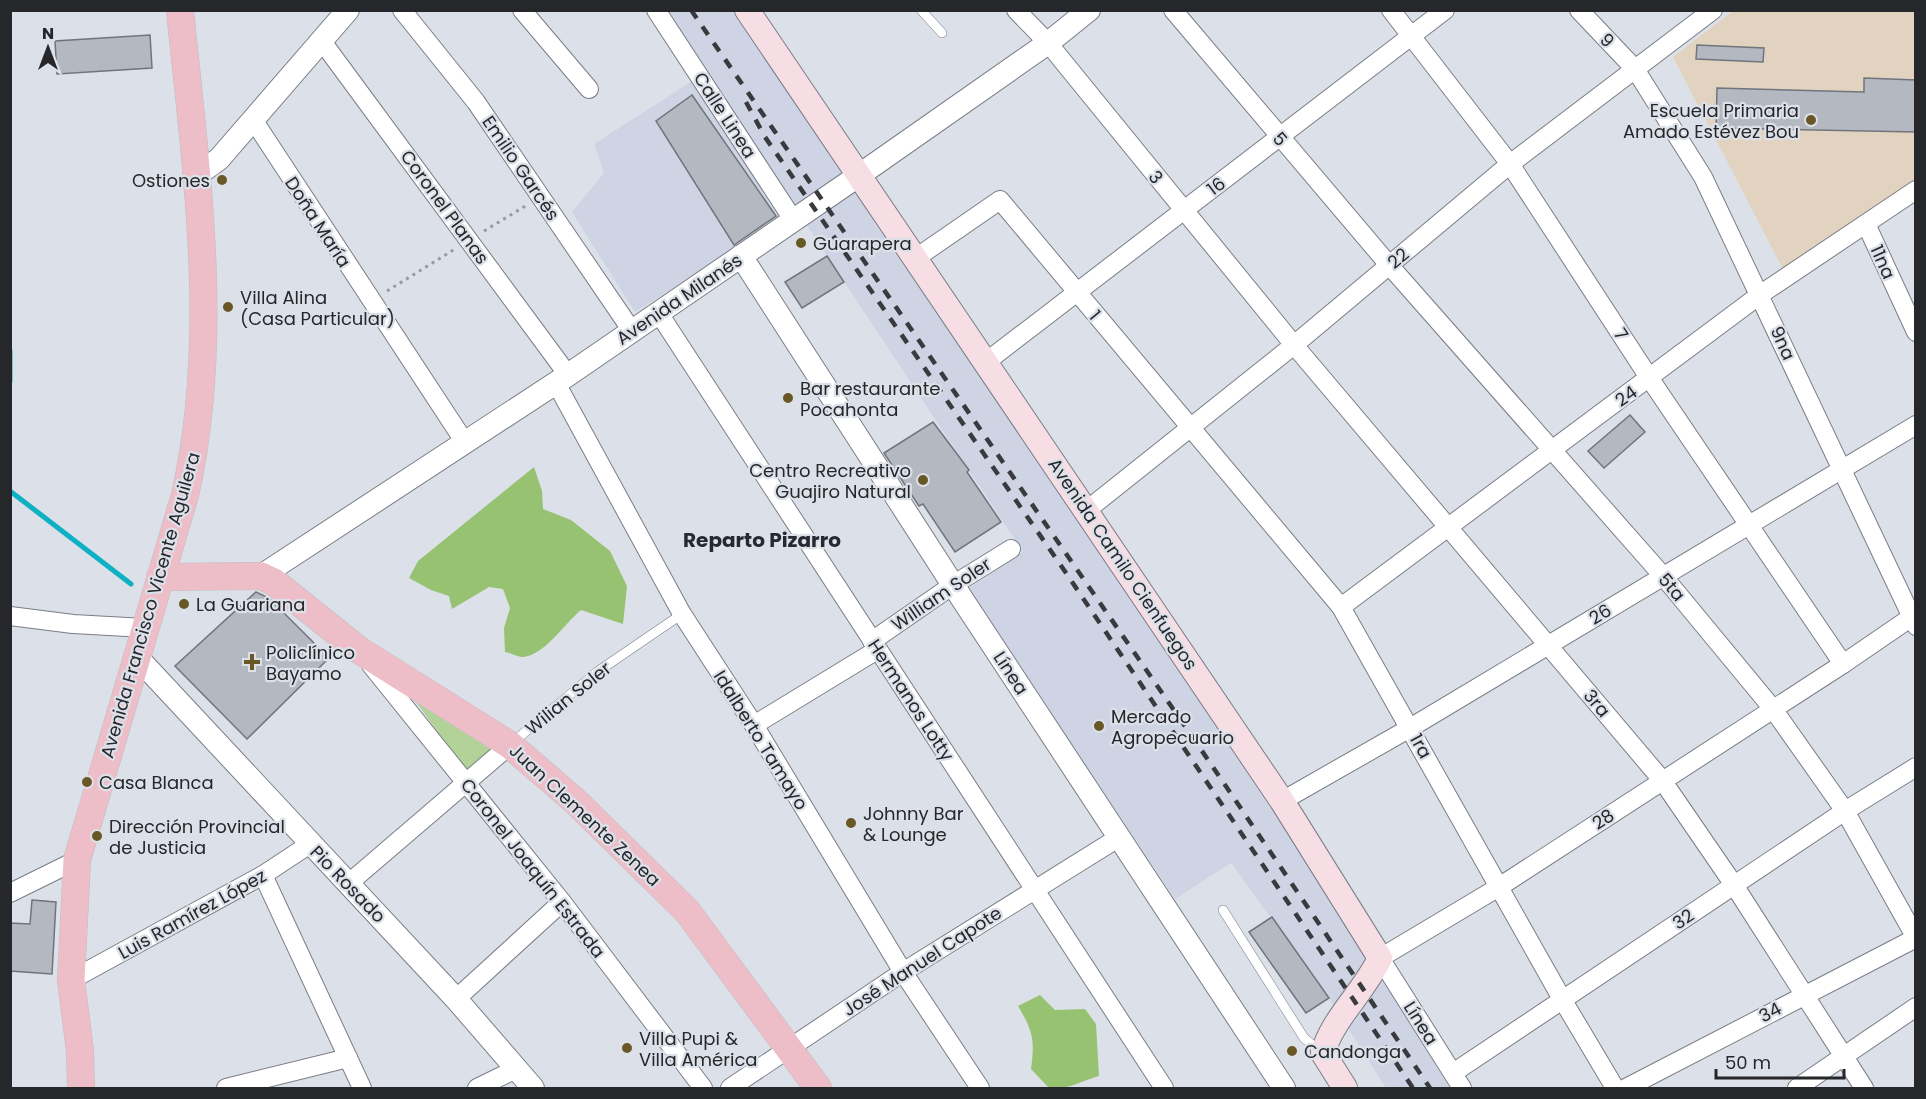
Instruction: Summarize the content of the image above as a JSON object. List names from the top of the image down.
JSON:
{
  "streets": {
    "main road": [
      "Avenida Camilo Cienfuegos",
      "Avenida Francisco Vicente Aguilera",
      "Juan Clemente Zenea",
      "28"
    ],
    "street": [
      "9",
      "Calle Linea",
      "5",
      "Emilio Garcés",
      "3",
      "16",
      "Coronel Planas",
      "Doña María",
      "22",
      "11na",
      "Avenida Milanés",
      "1",
      "7",
      "9na",
      "24",
      "5ta",
      "William Soler",
      "26",
      "Línea",
      "Wilian Soler",
      "Hermanos Lotty",
      "3ra",
      "Idalberto Tamayo",
      "1ra",
      "Coronel Joaquín Estrada",
      "Pio Rosado",
      "Luis Ramírez López",
      "32",
      "José Manuel Capote",
      "34"
    ]
  },
  "crossings": [
    ["9", "22"],
    ["9", "9na"],
    ["Calle Linea", "Avenida Milanés"],
    ["5", "16"],
    ["5", "22"],
    ["5", "5ta"],
    ["Emilio Garcés", "Avenida Milanés"],
    ["3", "16"],
    ["3", "22"],
    ["3", "Avenida Milanés"],
    ["3", "3ra"],
    ["16", "1"],
    ["16", "7"],
    ["16", "Avenida Camilo Cienfuegos"],
    ["Coronel Planas", "Avenida Milanés"],
    ["Coronel Planas", "Idalberto Tamayo"],
    ["Doña María", "Avenida Milanés"],
    ["22", "1"],
    ["22", "7"],
    ["22", "9na"],
    ["22", "Avenida Camilo Cienfuegos"],
    ["22", "5ta"],
    ["22", "3ra"],
    ["22", "1ra"],
    ["11na", "24"],
    ["Avenida Milanés", "Avenida Camilo Cienfuegos"],
    ["Avenida Milanés", "Línea"],
    ["Avenida Milanés", "Hermanos Lotty"],
    ["Avenida Milanés", "Idalberto Tamayo"],
    ["Avenida Milanés", "Juan Clemente Zenea"],
    ["1", "Avenida Camilo Cienfuegos"],
    ["1", "1ra"],
    ["7", "24"],
    ["7", "26"],
    ["7", "28"],
    ["9na", "24"],
    ["9na", "26"],
    ["9na", "28"],
    ["24", "5ta"],
    ["24", "3ra"],
    ["24", "1ra"],
    ["Avenida Camilo Cienfuegos", "26"],
    ["Avenida Camilo Cienfuegos", "Línea"],
    ["Avenida Camilo Cienfuegos", "28"],
    ["5ta", "26"],
    ["5ta", "28"],
    ["5ta", "32"],
    ["5ta", "34"],
    ["William Soler", "Línea"],
    ["William Soler", "Hermanos Lotty"],
    ["William Soler", "Idalberto Tamayo"],
    ["Avenida Francisco Vicente Aguilera", "Pio Rosado"],
    ["Avenida Francisco Vicente Aguilera", "Luis Ramírez López"],
    ["26", "3ra"],
    ["26", "1ra"],
    ["Línea", "28"],
    ["Línea", "32"],
    ["Línea", "José Manuel Capote"],
    ["Wilian Soler", "Idalberto Tamayo"],
    ["Wilian Soler", "Juan Clemente Zenea"],
    ["Wilian Soler", "Coronel Joaquín Estrada"],
    ["Wilian Soler", "Pio Rosado"],
    ["Hermanos Lotty", "José Manuel Capote"],
    ["3ra", "28"],
    ["3ra", "32"],
    ["3ra", "34"],
    ["Idalberto Tamayo", "José Manuel Capote"],
    ["1ra", "28"],
    ["1ra", "32"],
    ["Juan Clemente Zenea", "Coronel Joaquín Estrada"],
    ["Juan Clemente Zenea", "José Manuel Capote"],
    ["Pio Rosado", "Luis Ramírez López"]
  ],
  "districts": ["Reparto Pizarro"],
  "places": {
    "other": [
      "Escuela Primaria Amado Estévez Bou",
      "Ostiones",
      "Guarapera",
      "Villa Alina (Casa Particular)",
      "Bar restaurante Pocahonta",
      "Centro Recreativo Guajiro Natural",
      "La Guariana",
      "Mercado Agropecuario",
      "Casa Blanca",
      "Johnny Bar & Lounge",
      "Dirección Provincial de Justicia",
      "Villa Pupi & Villa América",
      "Candonga"
    ],
    "health": ["Policlínico Bayamo"]
  },
  "scale_bar": "50 m",
  "north": "top"
}
